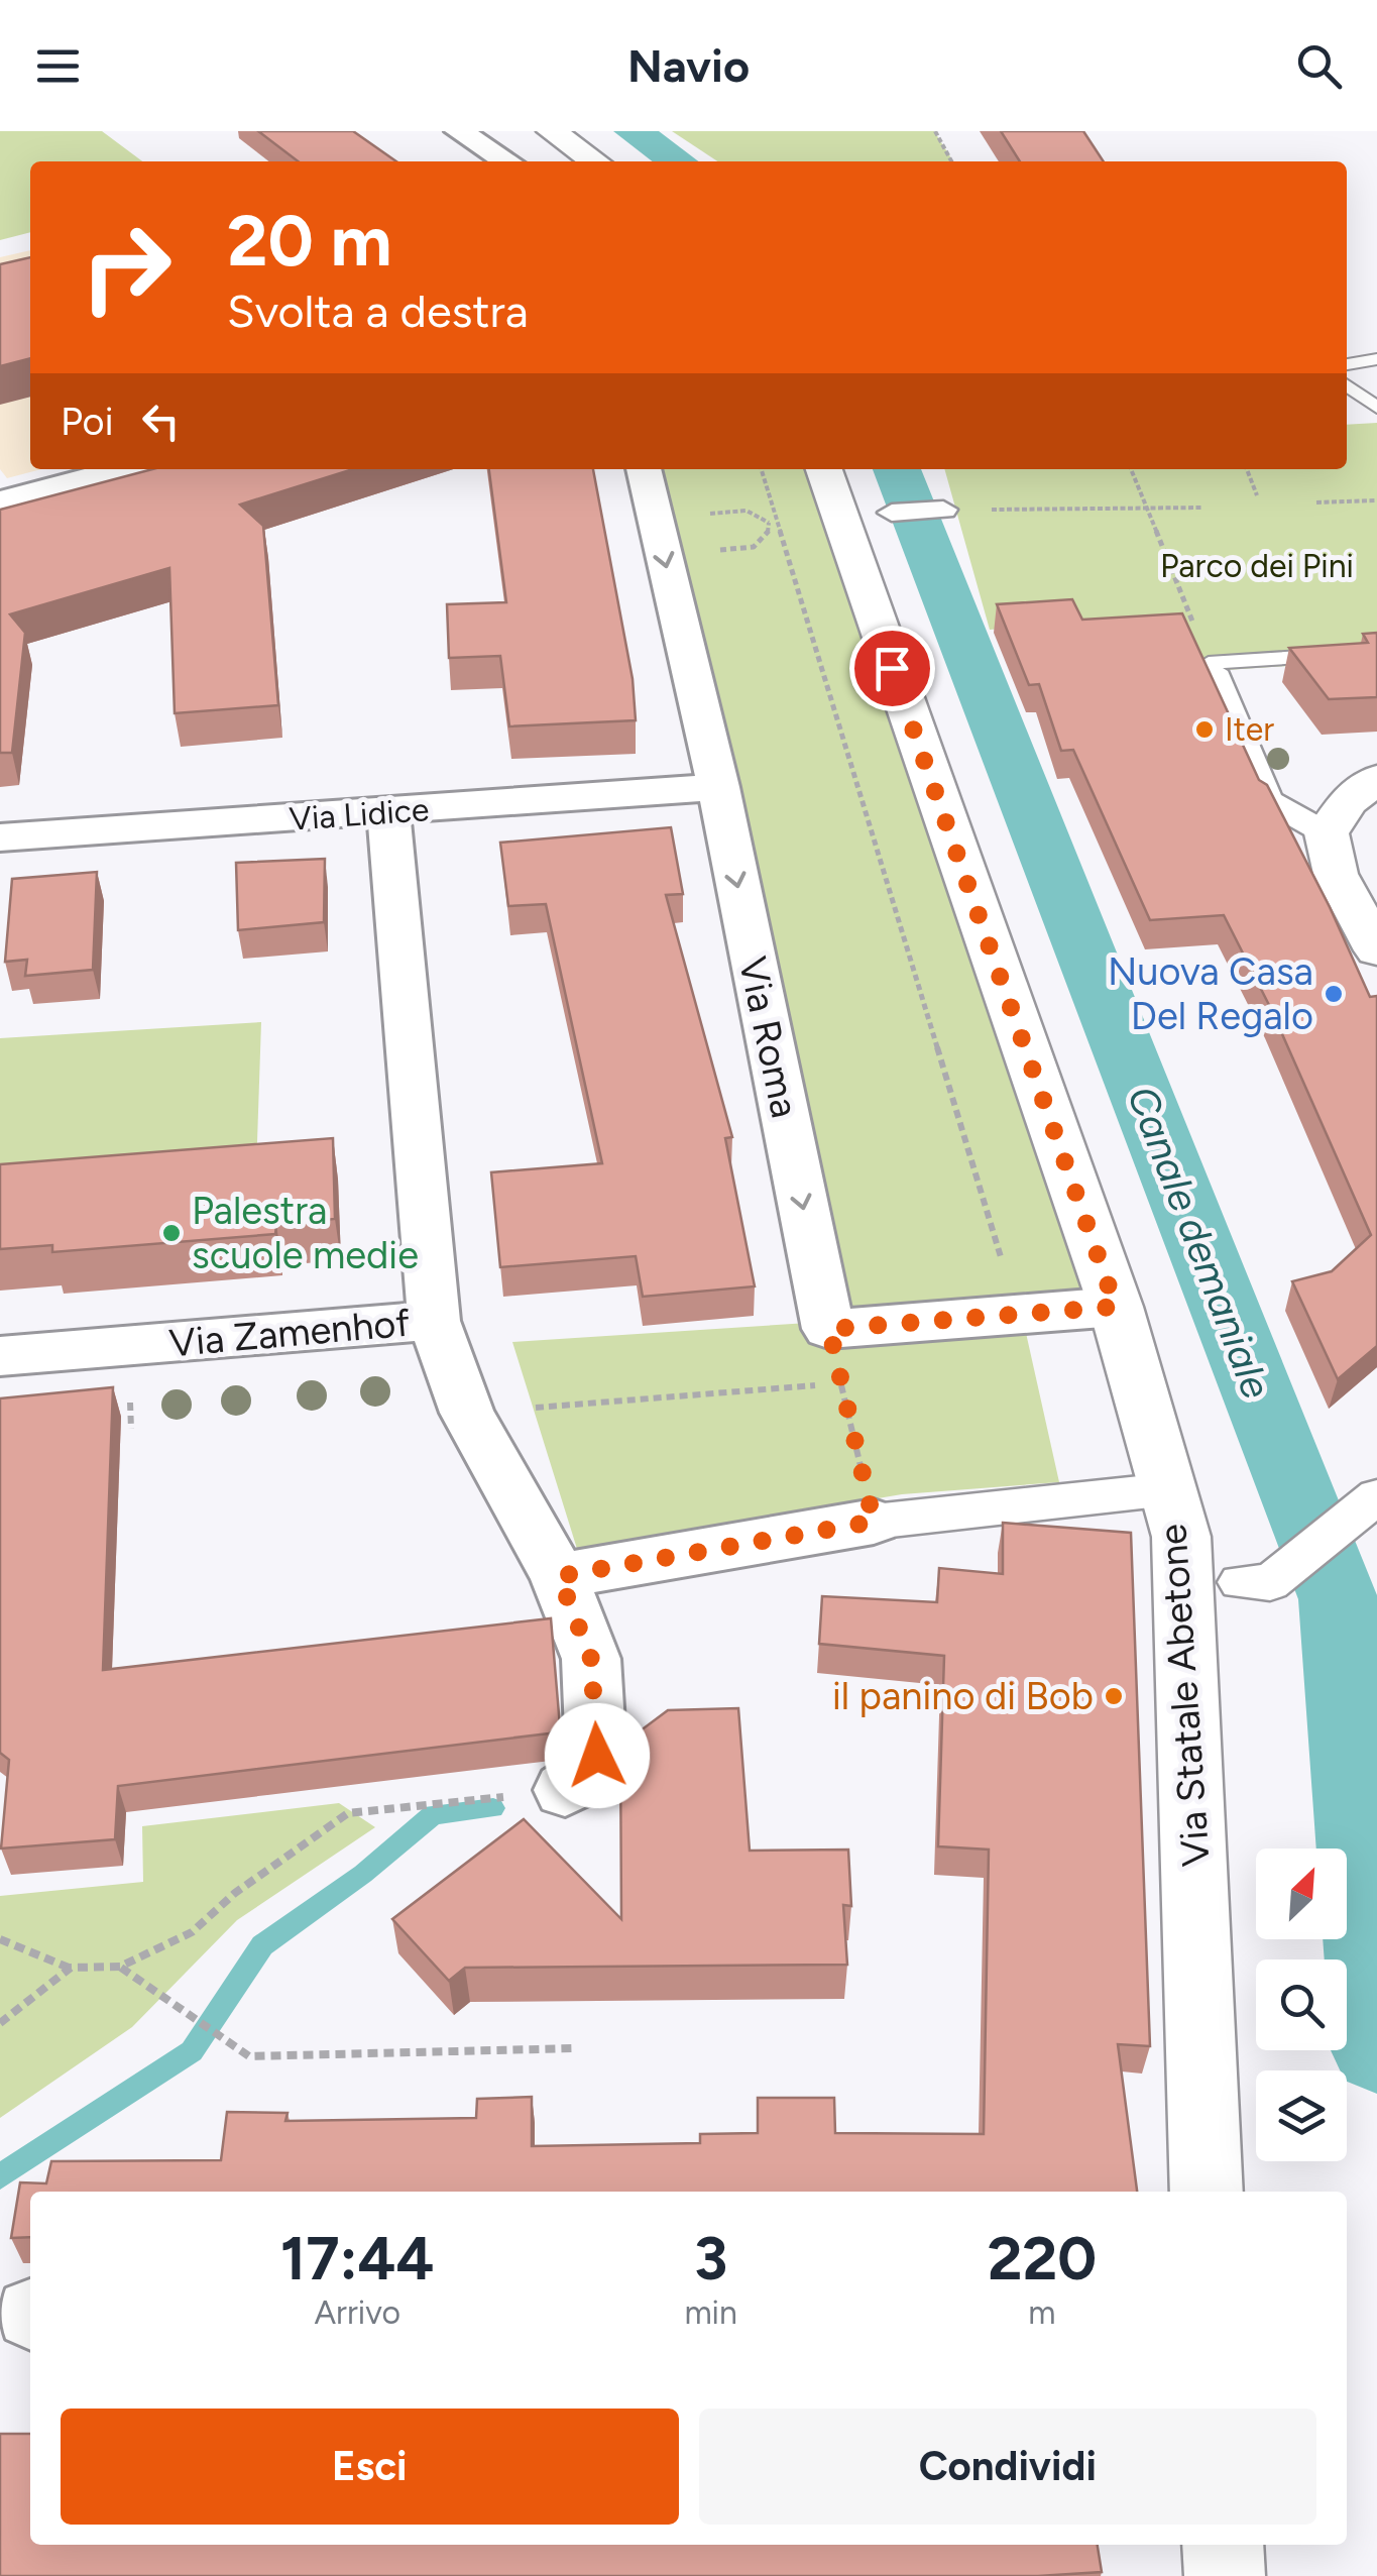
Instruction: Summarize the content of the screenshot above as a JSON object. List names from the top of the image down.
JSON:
{
  "streets": {
    "main road": ["Via Statale Abetone"],
    "street": ["Via Lidice", "Via Roma", "Via Zamenhof"]
  },
  "crossings": [
    ["Via Lidice", "Via Roma"],
    ["Via Lidice", "Via Zamenhof"]
  ],
  "one_way": ["Via Roma"],
  "water": ["Canale demaniale"],
  "parks": ["Parco dei Pini"],
  "places": [
    "Iter",
    "Nuova Casa Del Regalo",
    "Palestra scuole medie",
    "il panino di Bob"
  ],
  "north": "top right",
  "page": {
    "header": "Navio",
    "turn": ["20 m", "Svolta a destra"],
    "then": "Poi",
    "eta": [
      "17:44",
      "Arrivo",
      "3",
      "min",
      "220",
      "m"
    ],
    "buttons": ["Esci", "Condividi"]
  }
}
